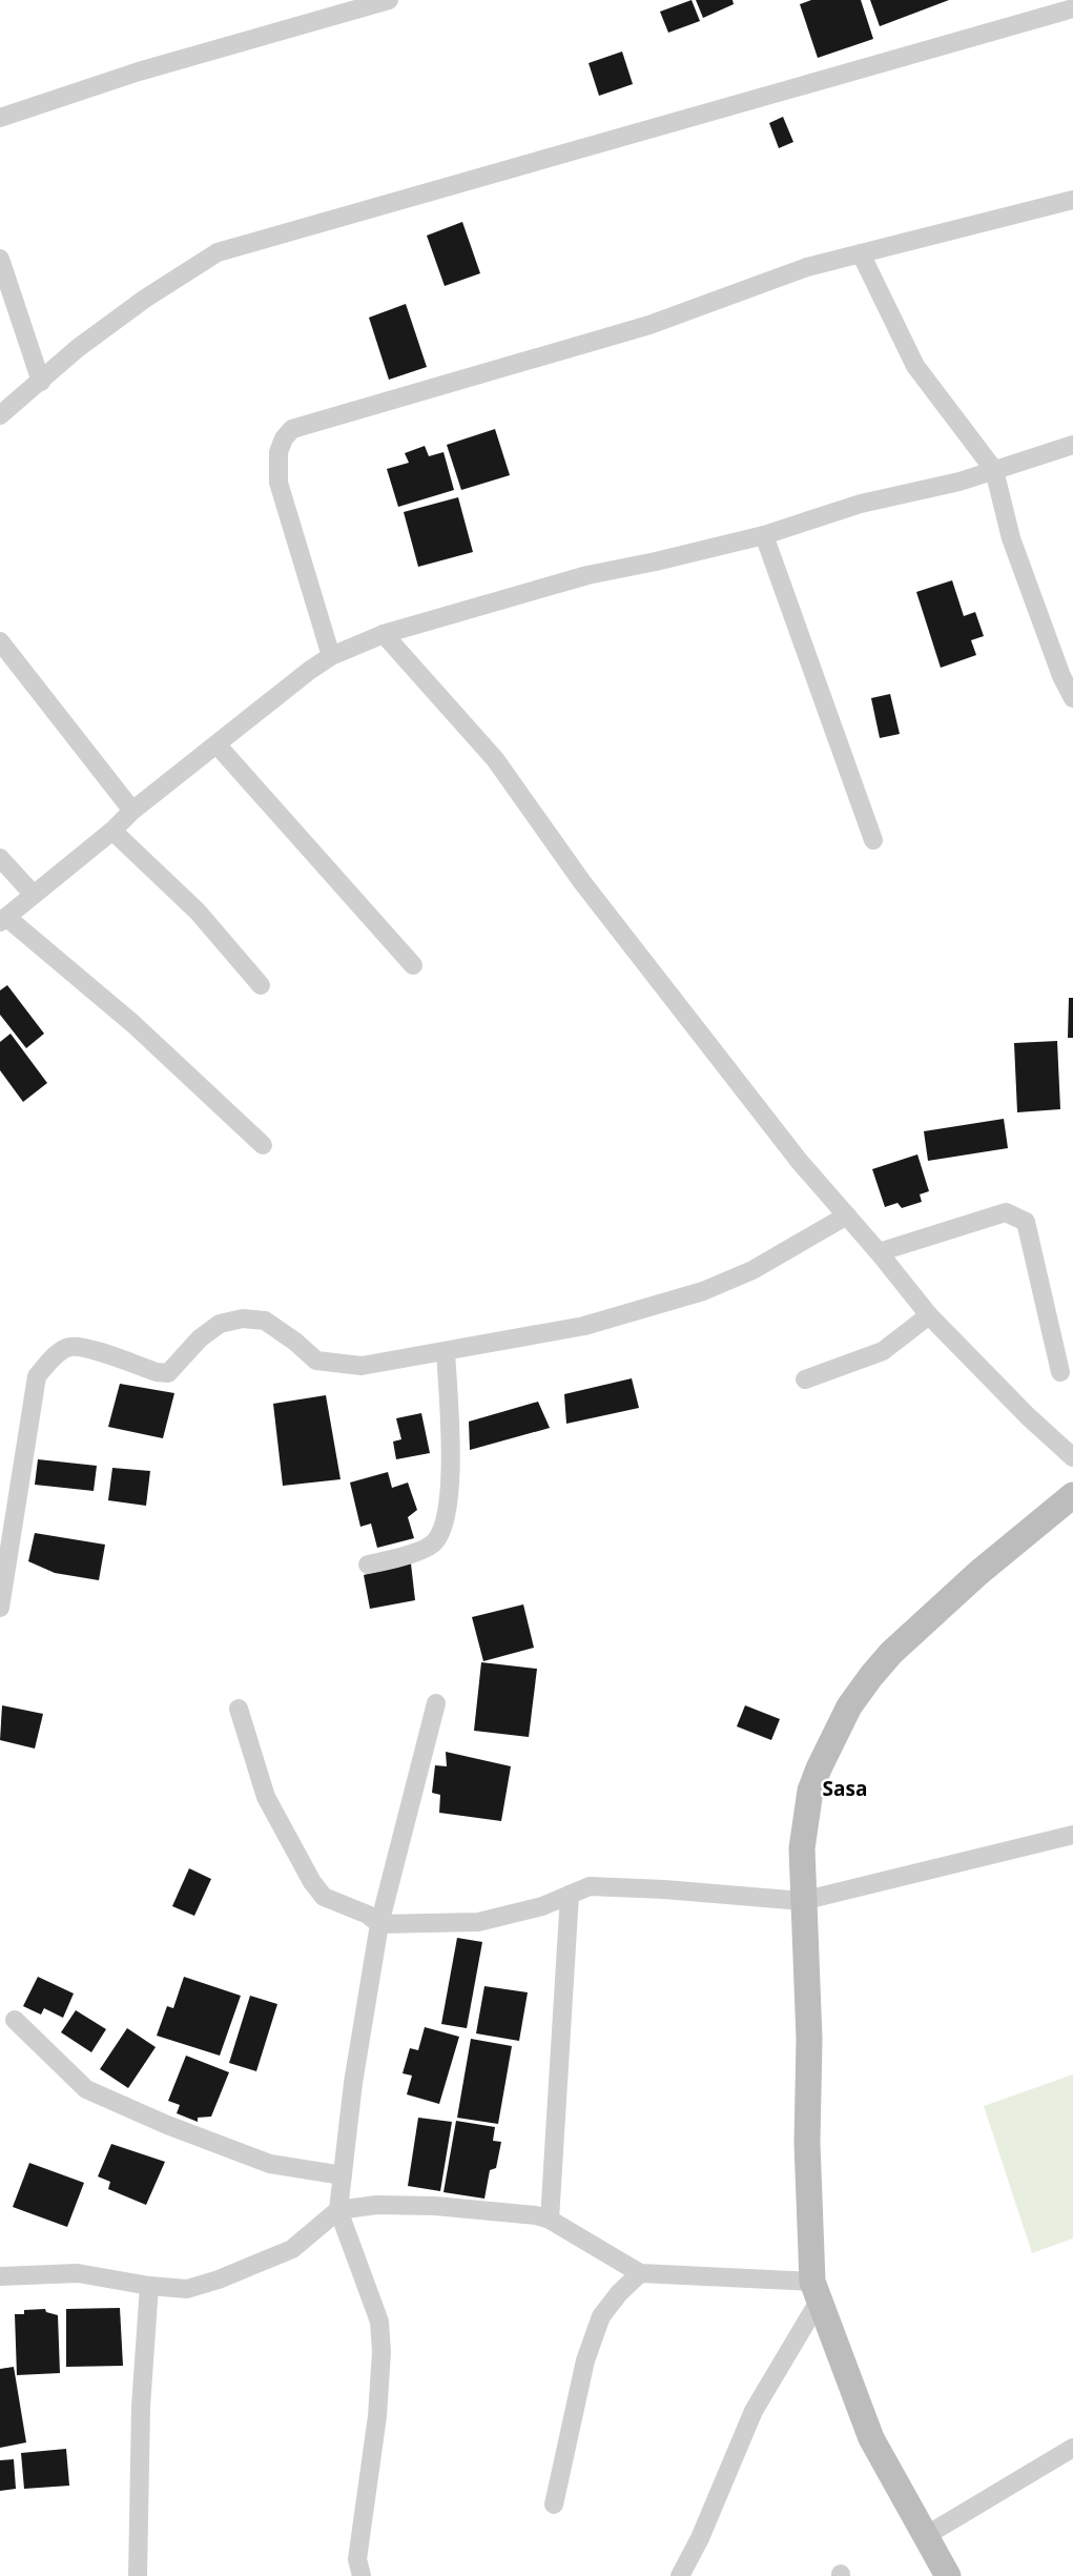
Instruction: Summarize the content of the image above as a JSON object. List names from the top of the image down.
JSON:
{
  "districts": ["Sasa"]
}
